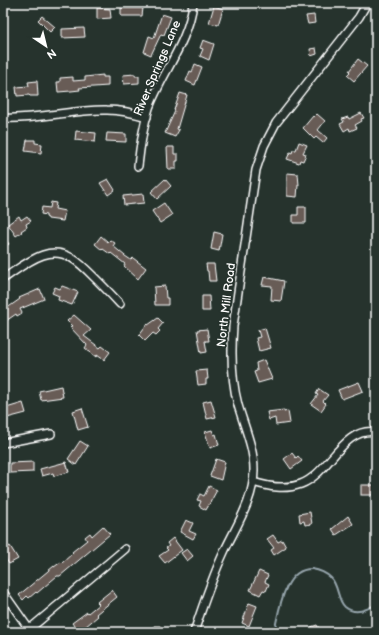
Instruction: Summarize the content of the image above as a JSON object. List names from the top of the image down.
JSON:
{
  "streets": {
    "street": ["River Springs Lane", "North Mill Road"]
  },
  "north": "bottom right"
}
